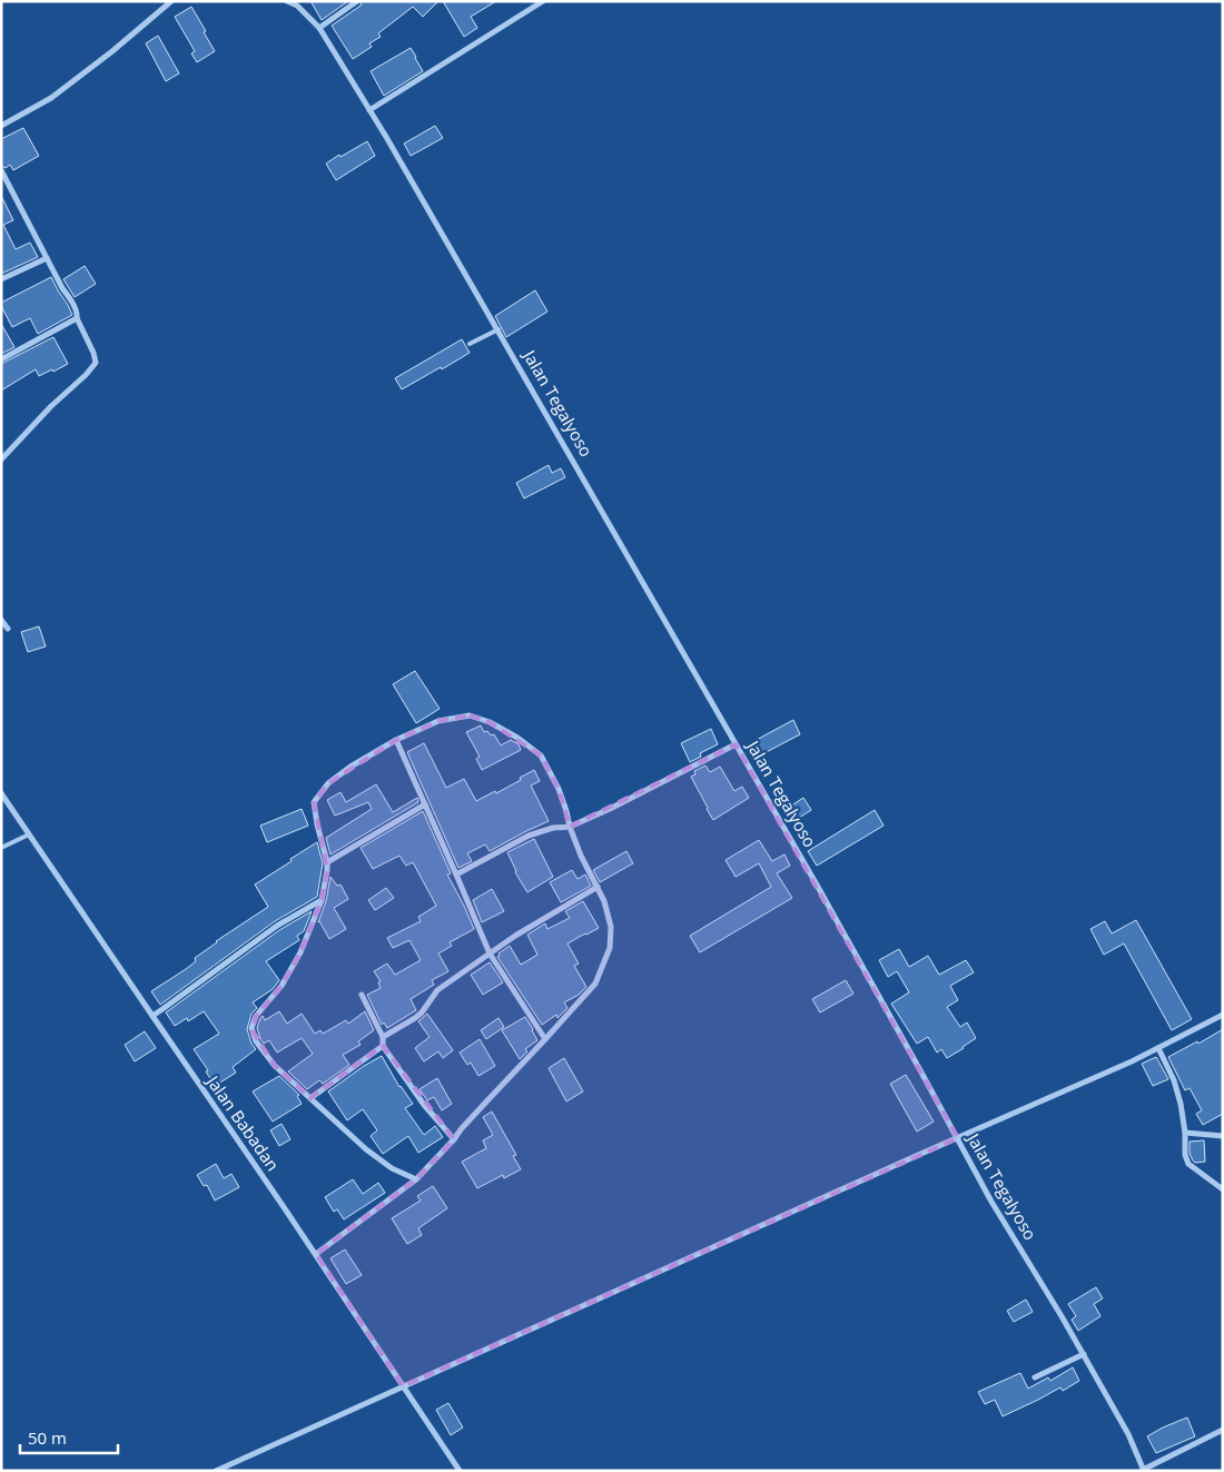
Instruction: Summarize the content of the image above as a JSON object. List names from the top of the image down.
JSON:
{
  "streets": {
    "street": ["Jalan Tegalyoso", "Jalan Babadan"]
  },
  "scale_bar": "50 m"
}
